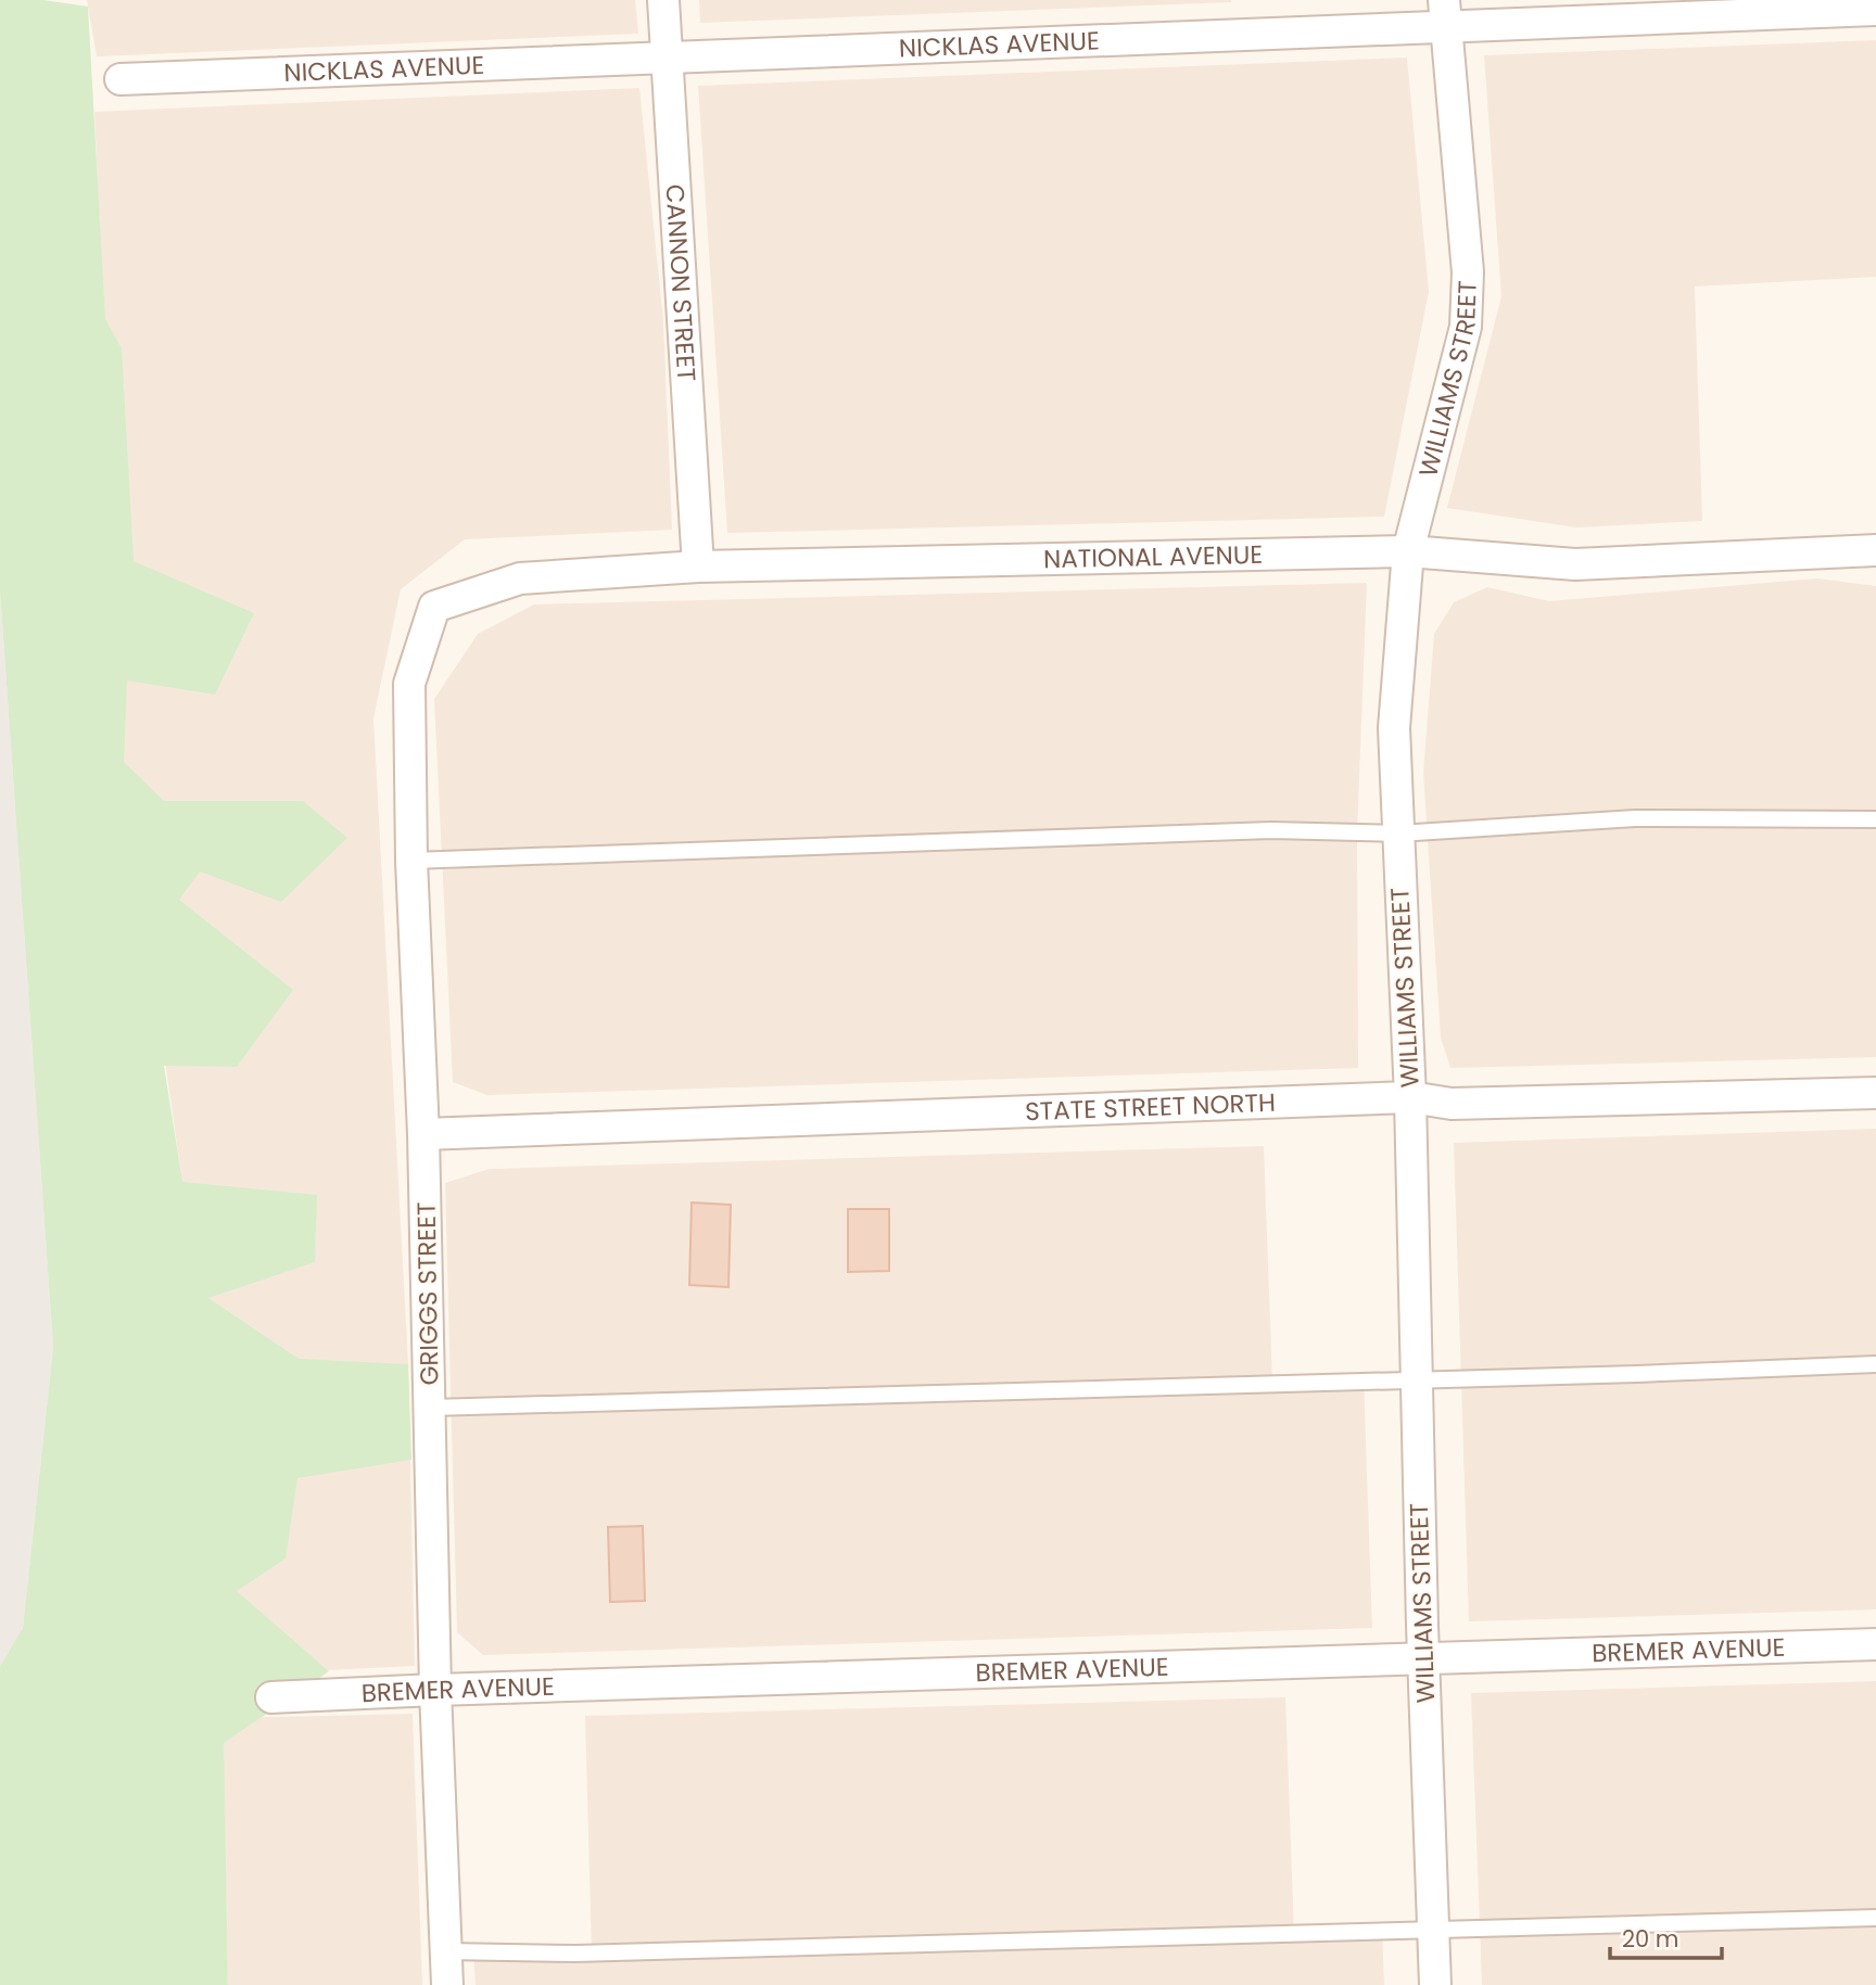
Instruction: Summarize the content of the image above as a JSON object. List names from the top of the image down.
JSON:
{
  "streets": {
    "street": [
      "NICKLAS AVENUE",
      "CANNON STREET",
      "WILLIAMS STREET",
      "NATIONAL AVENUE",
      "STATE STREET NORTH",
      "GRIGGS STREET",
      "BREMER AVENUE"
    ]
  },
  "crossings": [
    ["NICKLAS AVENUE", "CANNON STREET"],
    ["NICKLAS AVENUE", "WILLIAMS STREET"],
    ["CANNON STREET", "NATIONAL AVENUE"],
    ["WILLIAMS STREET", "NATIONAL AVENUE"],
    ["WILLIAMS STREET", "STATE STREET NORTH"],
    ["WILLIAMS STREET", "BREMER AVENUE"],
    ["NATIONAL AVENUE", "GRIGGS STREET"],
    ["STATE STREET NORTH", "GRIGGS STREET"],
    ["GRIGGS STREET", "BREMER AVENUE"]
  ],
  "scale_bar": "20 m"
}
